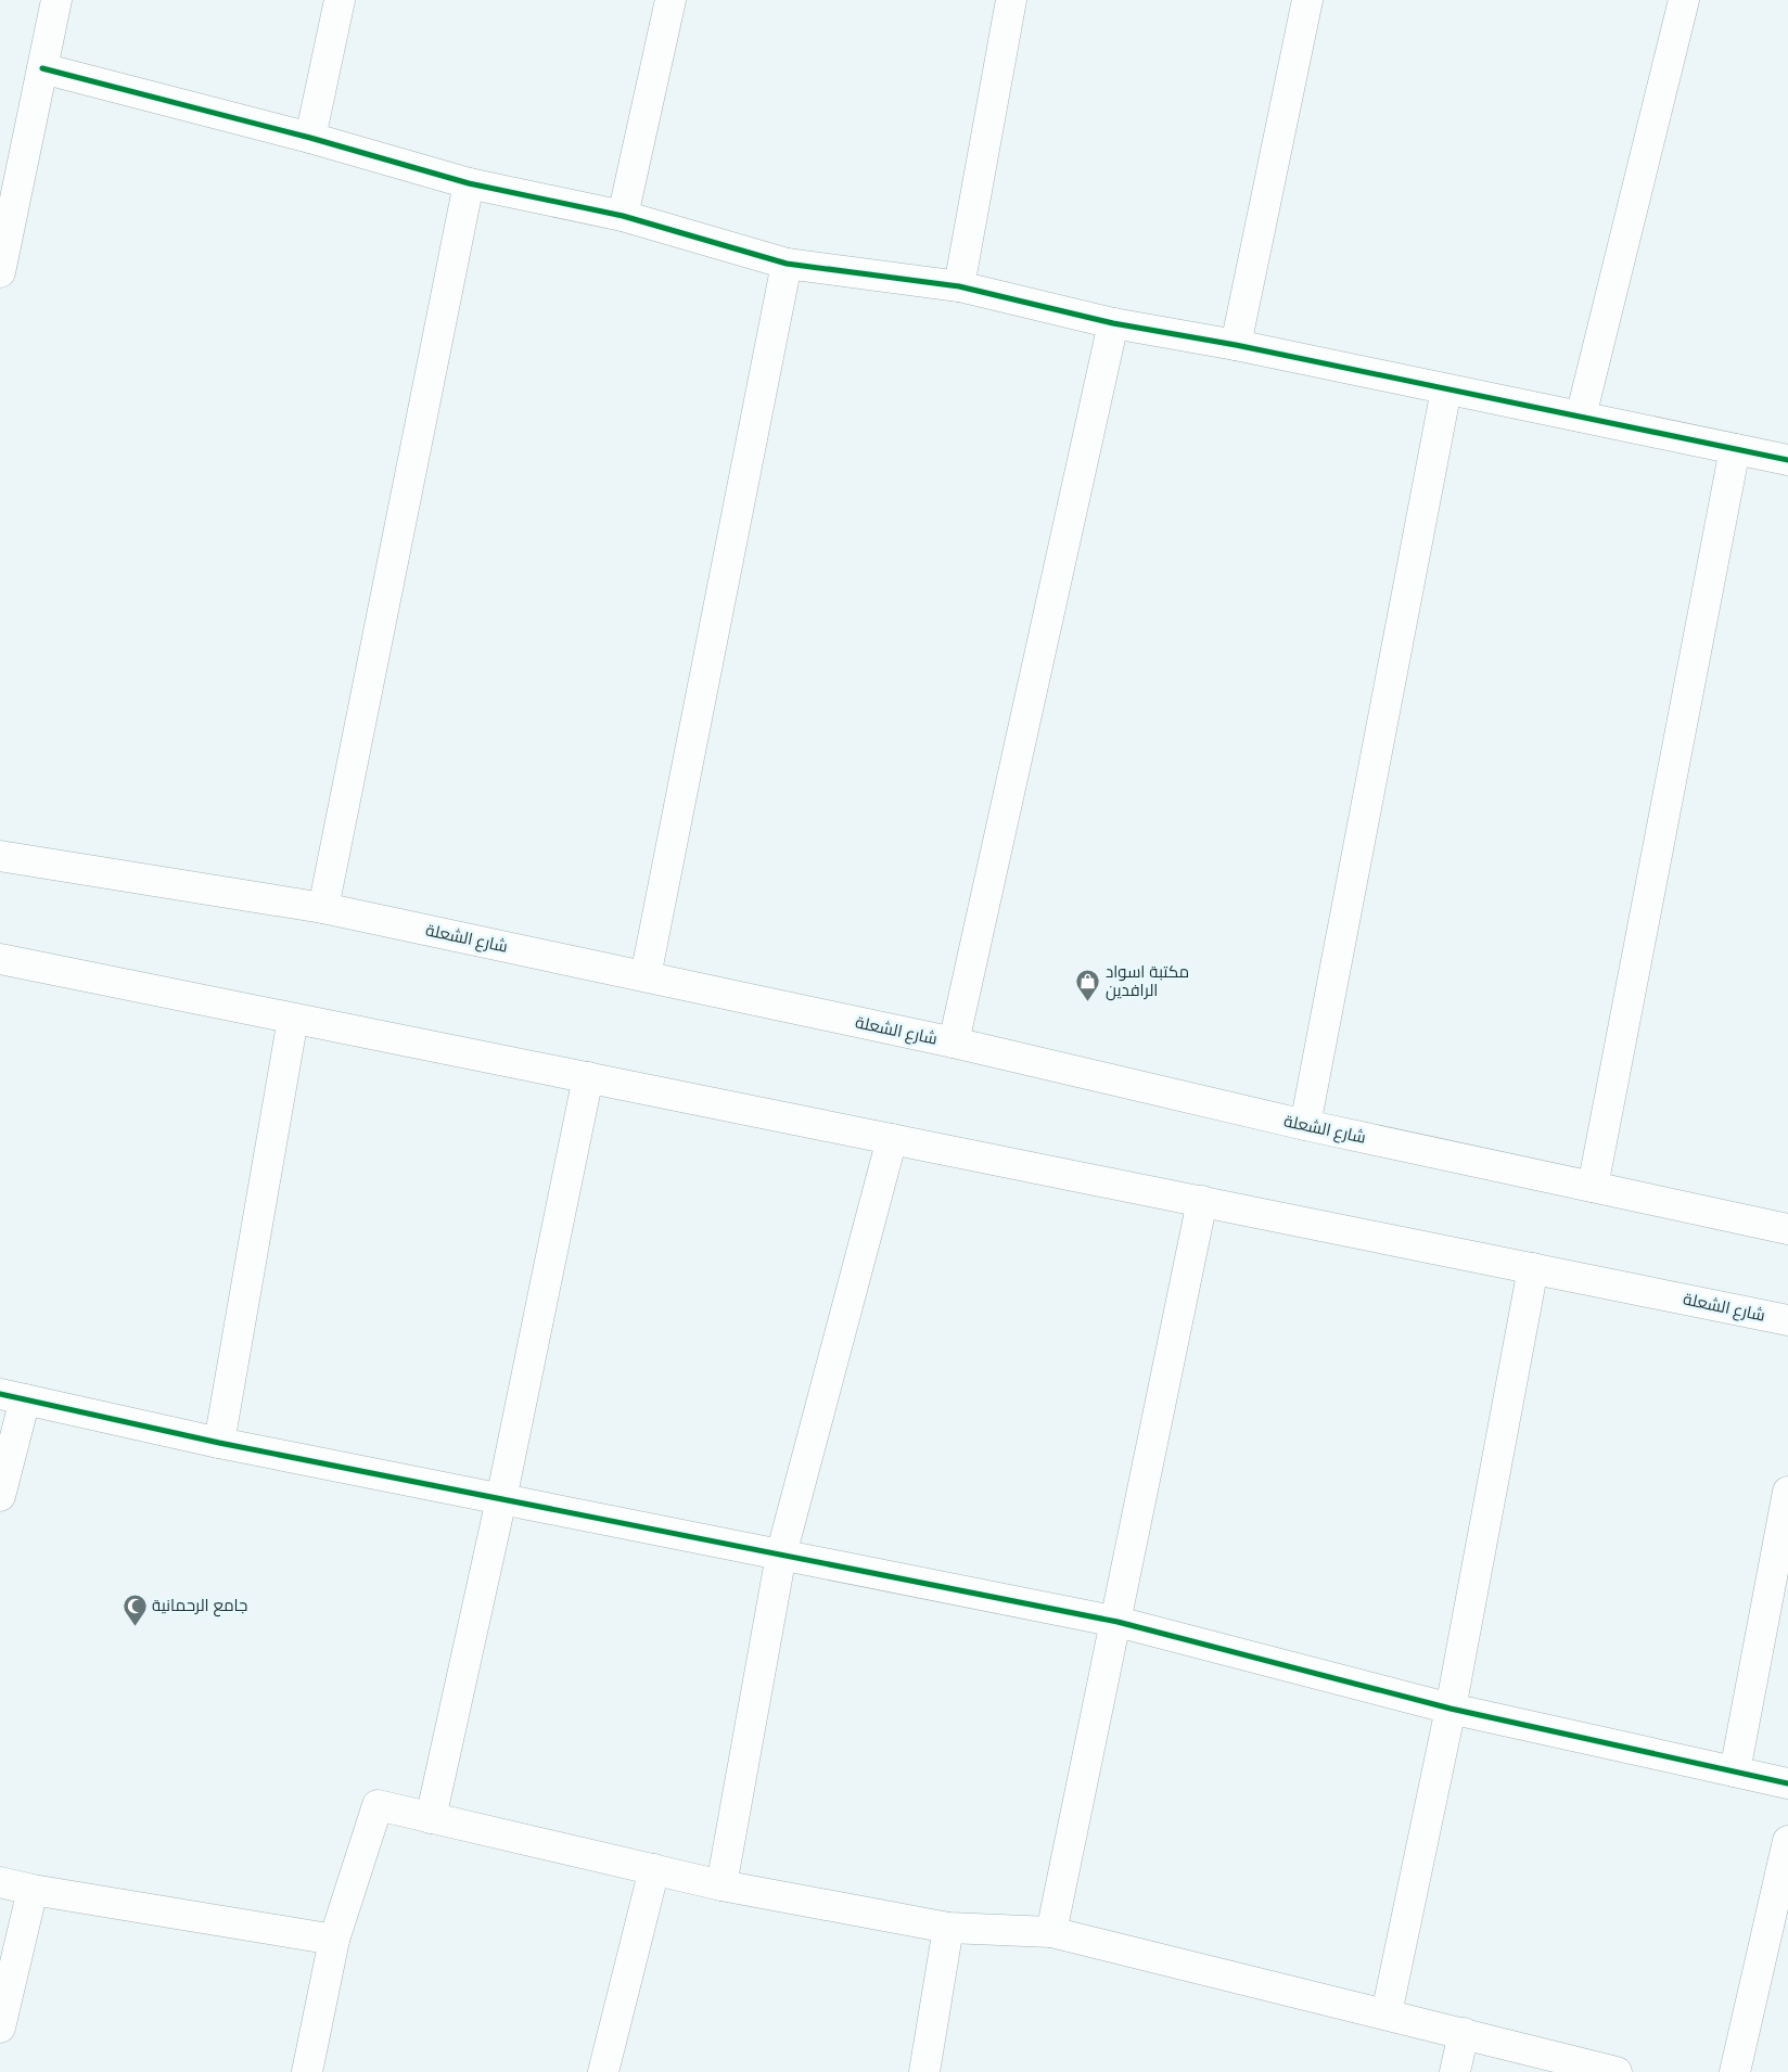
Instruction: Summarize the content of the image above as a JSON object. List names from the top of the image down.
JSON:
{
  "streets": {
    "street": ["شارع الشعلة"]
  },
  "places": {
    "shop": ["مكتبة اسواد الرافدين"],
    "mosque": ["جامع الرحمانية"]
  }
}
